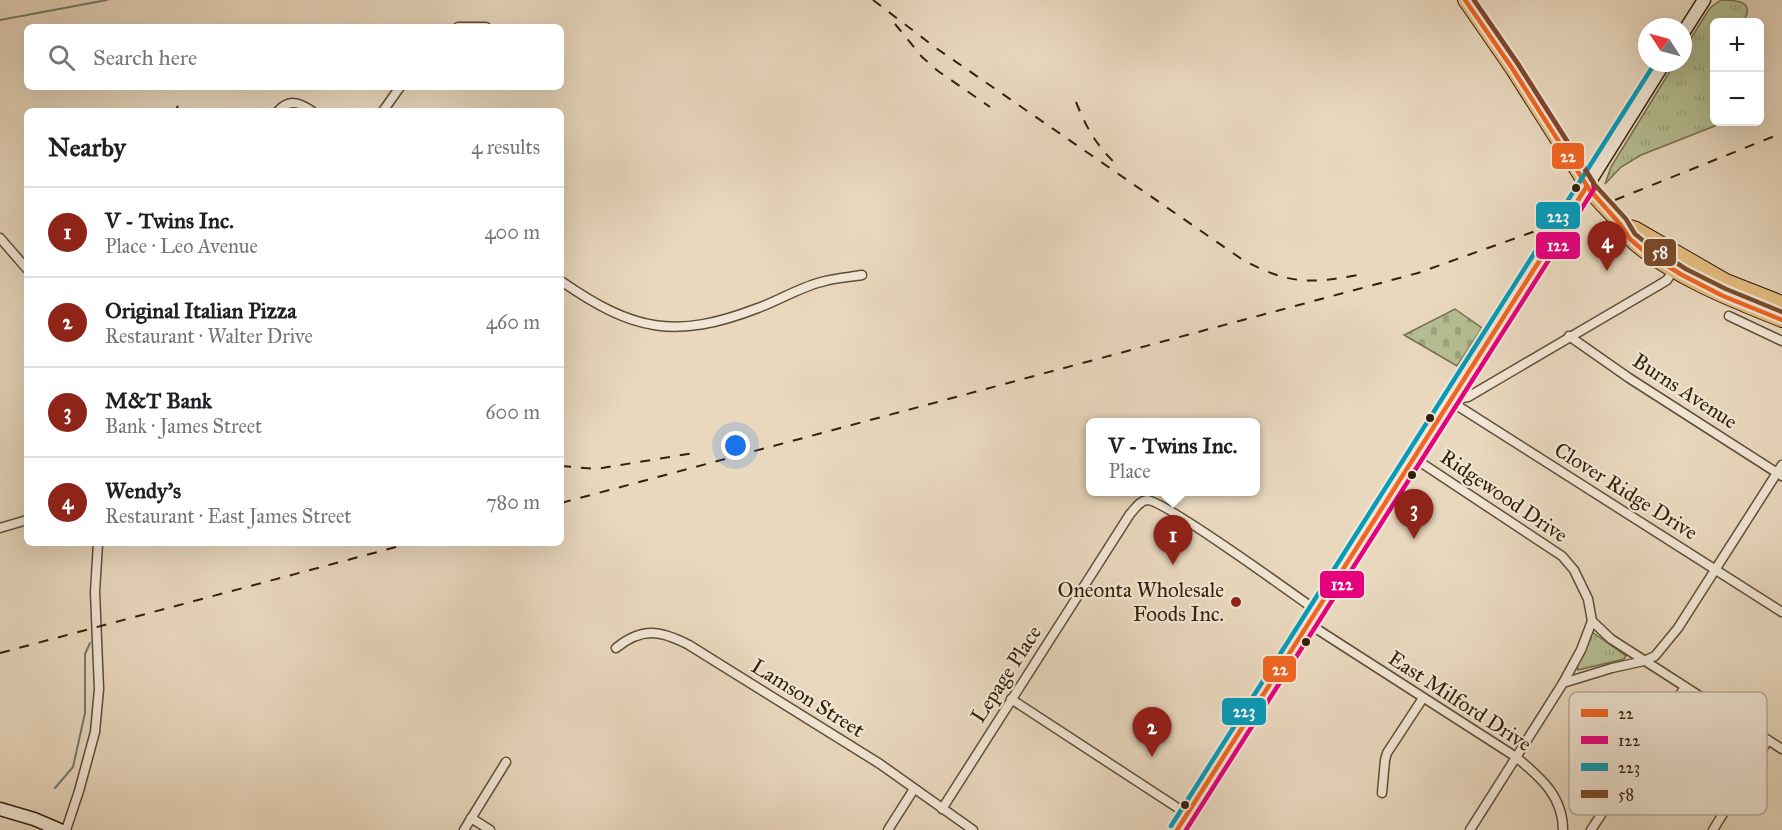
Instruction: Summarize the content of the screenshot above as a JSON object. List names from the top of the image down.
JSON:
{
  "streets": {
    "street": [
      "Burns Avenue",
      "Clover Ridge Drive",
      "Ridgewood Drive",
      "Lepage Place",
      "Lamson Street",
      "East Milford Drive"
    ]
  },
  "crossings": [
    ["Lepage Place", "Lamson Street"]
  ],
  "places": ["Oneonta Wholesale Foods Inc."],
  "lines": [
    "transit line 22",
    "transit line 122",
    "transit line 58",
    "transit line 223"
  ],
  "legend": [
    "22",
    "122",
    "223",
    "58"
  ],
  "north": "top left",
  "page": {
    "map_buttons": ["+", "−"],
    "search": "Search here",
    "heading": ["Nearby", "4 results"],
    "list": [
      {
        "mark": "1",
        "name": "V - Twins Inc.",
        "note": "Place · Leo Avenue",
        "value": "400 m"
      },
      {
        "mark": "2",
        "name": "Original Italian Pizza",
        "note": "Restaurant · Walter Drive",
        "value": "460 m"
      },
      {
        "mark": "3",
        "name": "M&T Bank",
        "note": "Bank · James Street",
        "value": "600 m"
      },
      {
        "mark": "4",
        "name": "Wendy's",
        "note": "Restaurant · East James Street",
        "value": "780 m"
      }
    ],
    "pins": [
      "4",
      "3",
      "1",
      "2"
    ],
    "popup": ["V - Twins Inc.", "Place"]
  }
}
